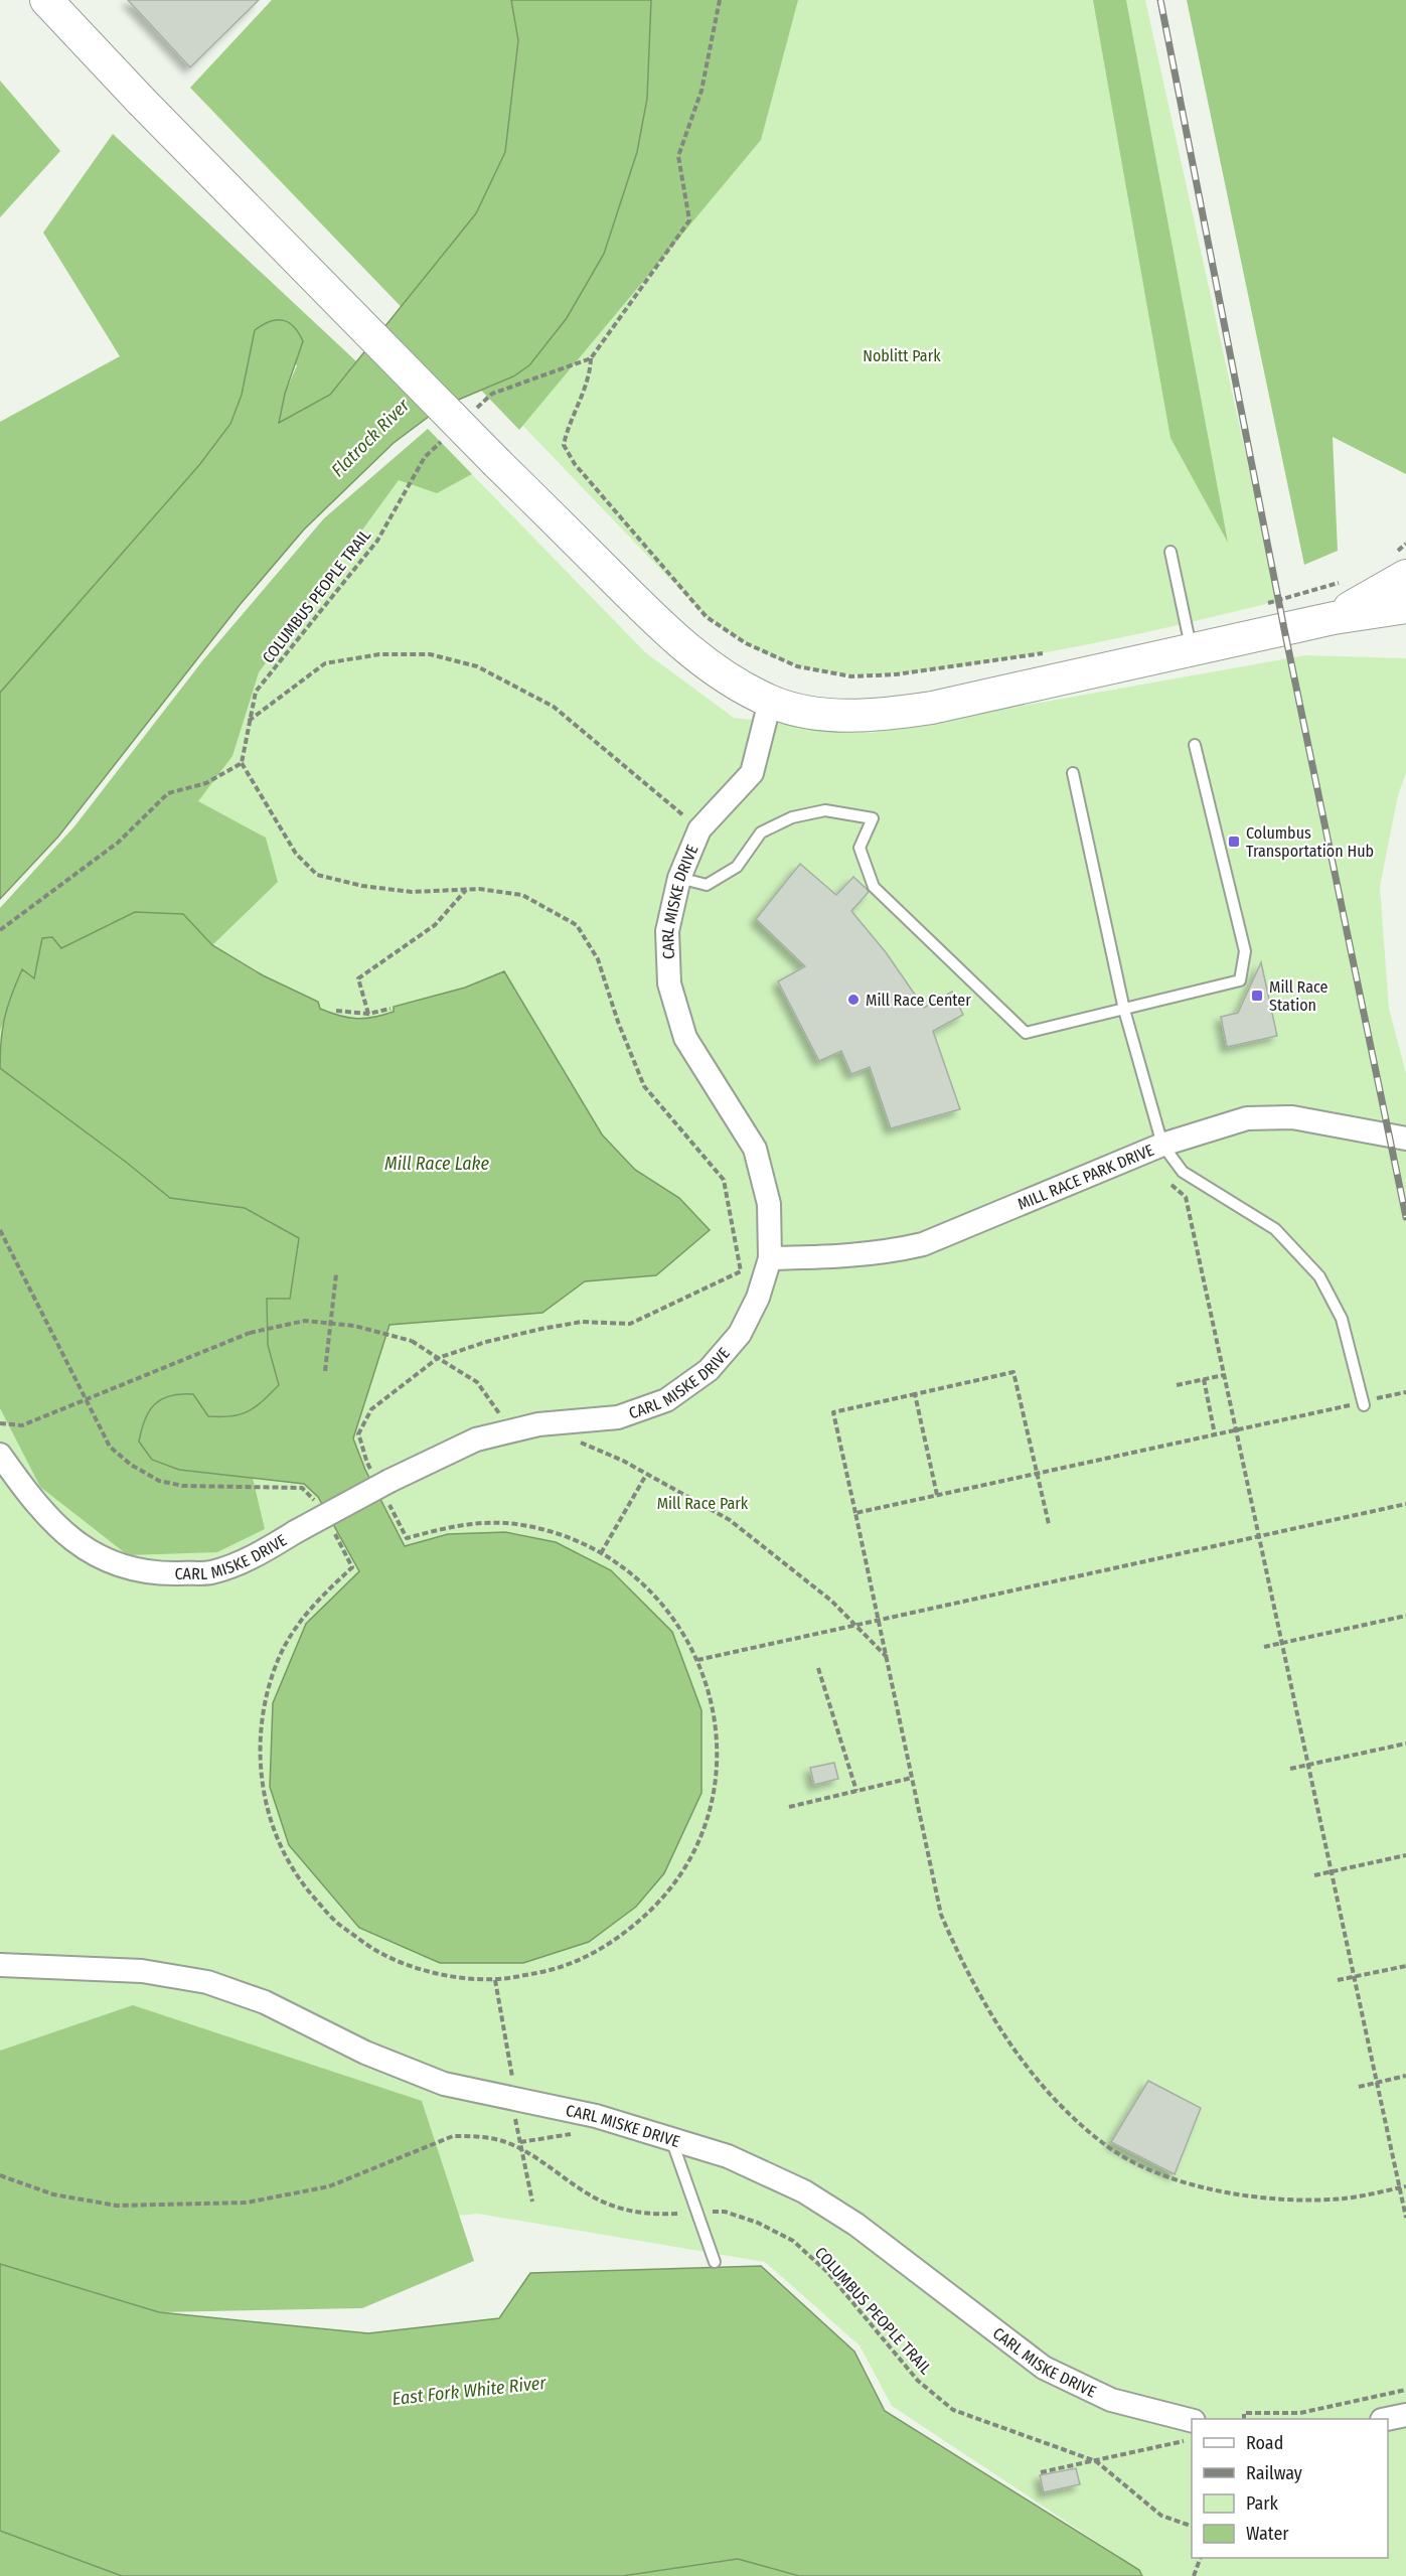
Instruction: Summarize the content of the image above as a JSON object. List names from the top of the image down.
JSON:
{
  "streets": {
    "street": ["CARL MISKE DRIVE", "MILL RACE PARK DRIVE"],
    "path": ["COLUMBUS PEOPLE TRAIL"]
  },
  "crossings": [
    ["CARL MISKE DRIVE", "MILL RACE PARK DRIVE"]
  ],
  "water": ["Flatrock River", "Mill Race Lake", "East Fork White River"],
  "parks": ["Noblitt Park", "Mill Race Park"],
  "places": {
    "transit": ["Columbus Transportation Hub", "Mill Race Station"],
    "other": ["Mill Race Center"]
  },
  "legend": [
    "Road",
    "Railway",
    "Park",
    "Water"
  ]
}
